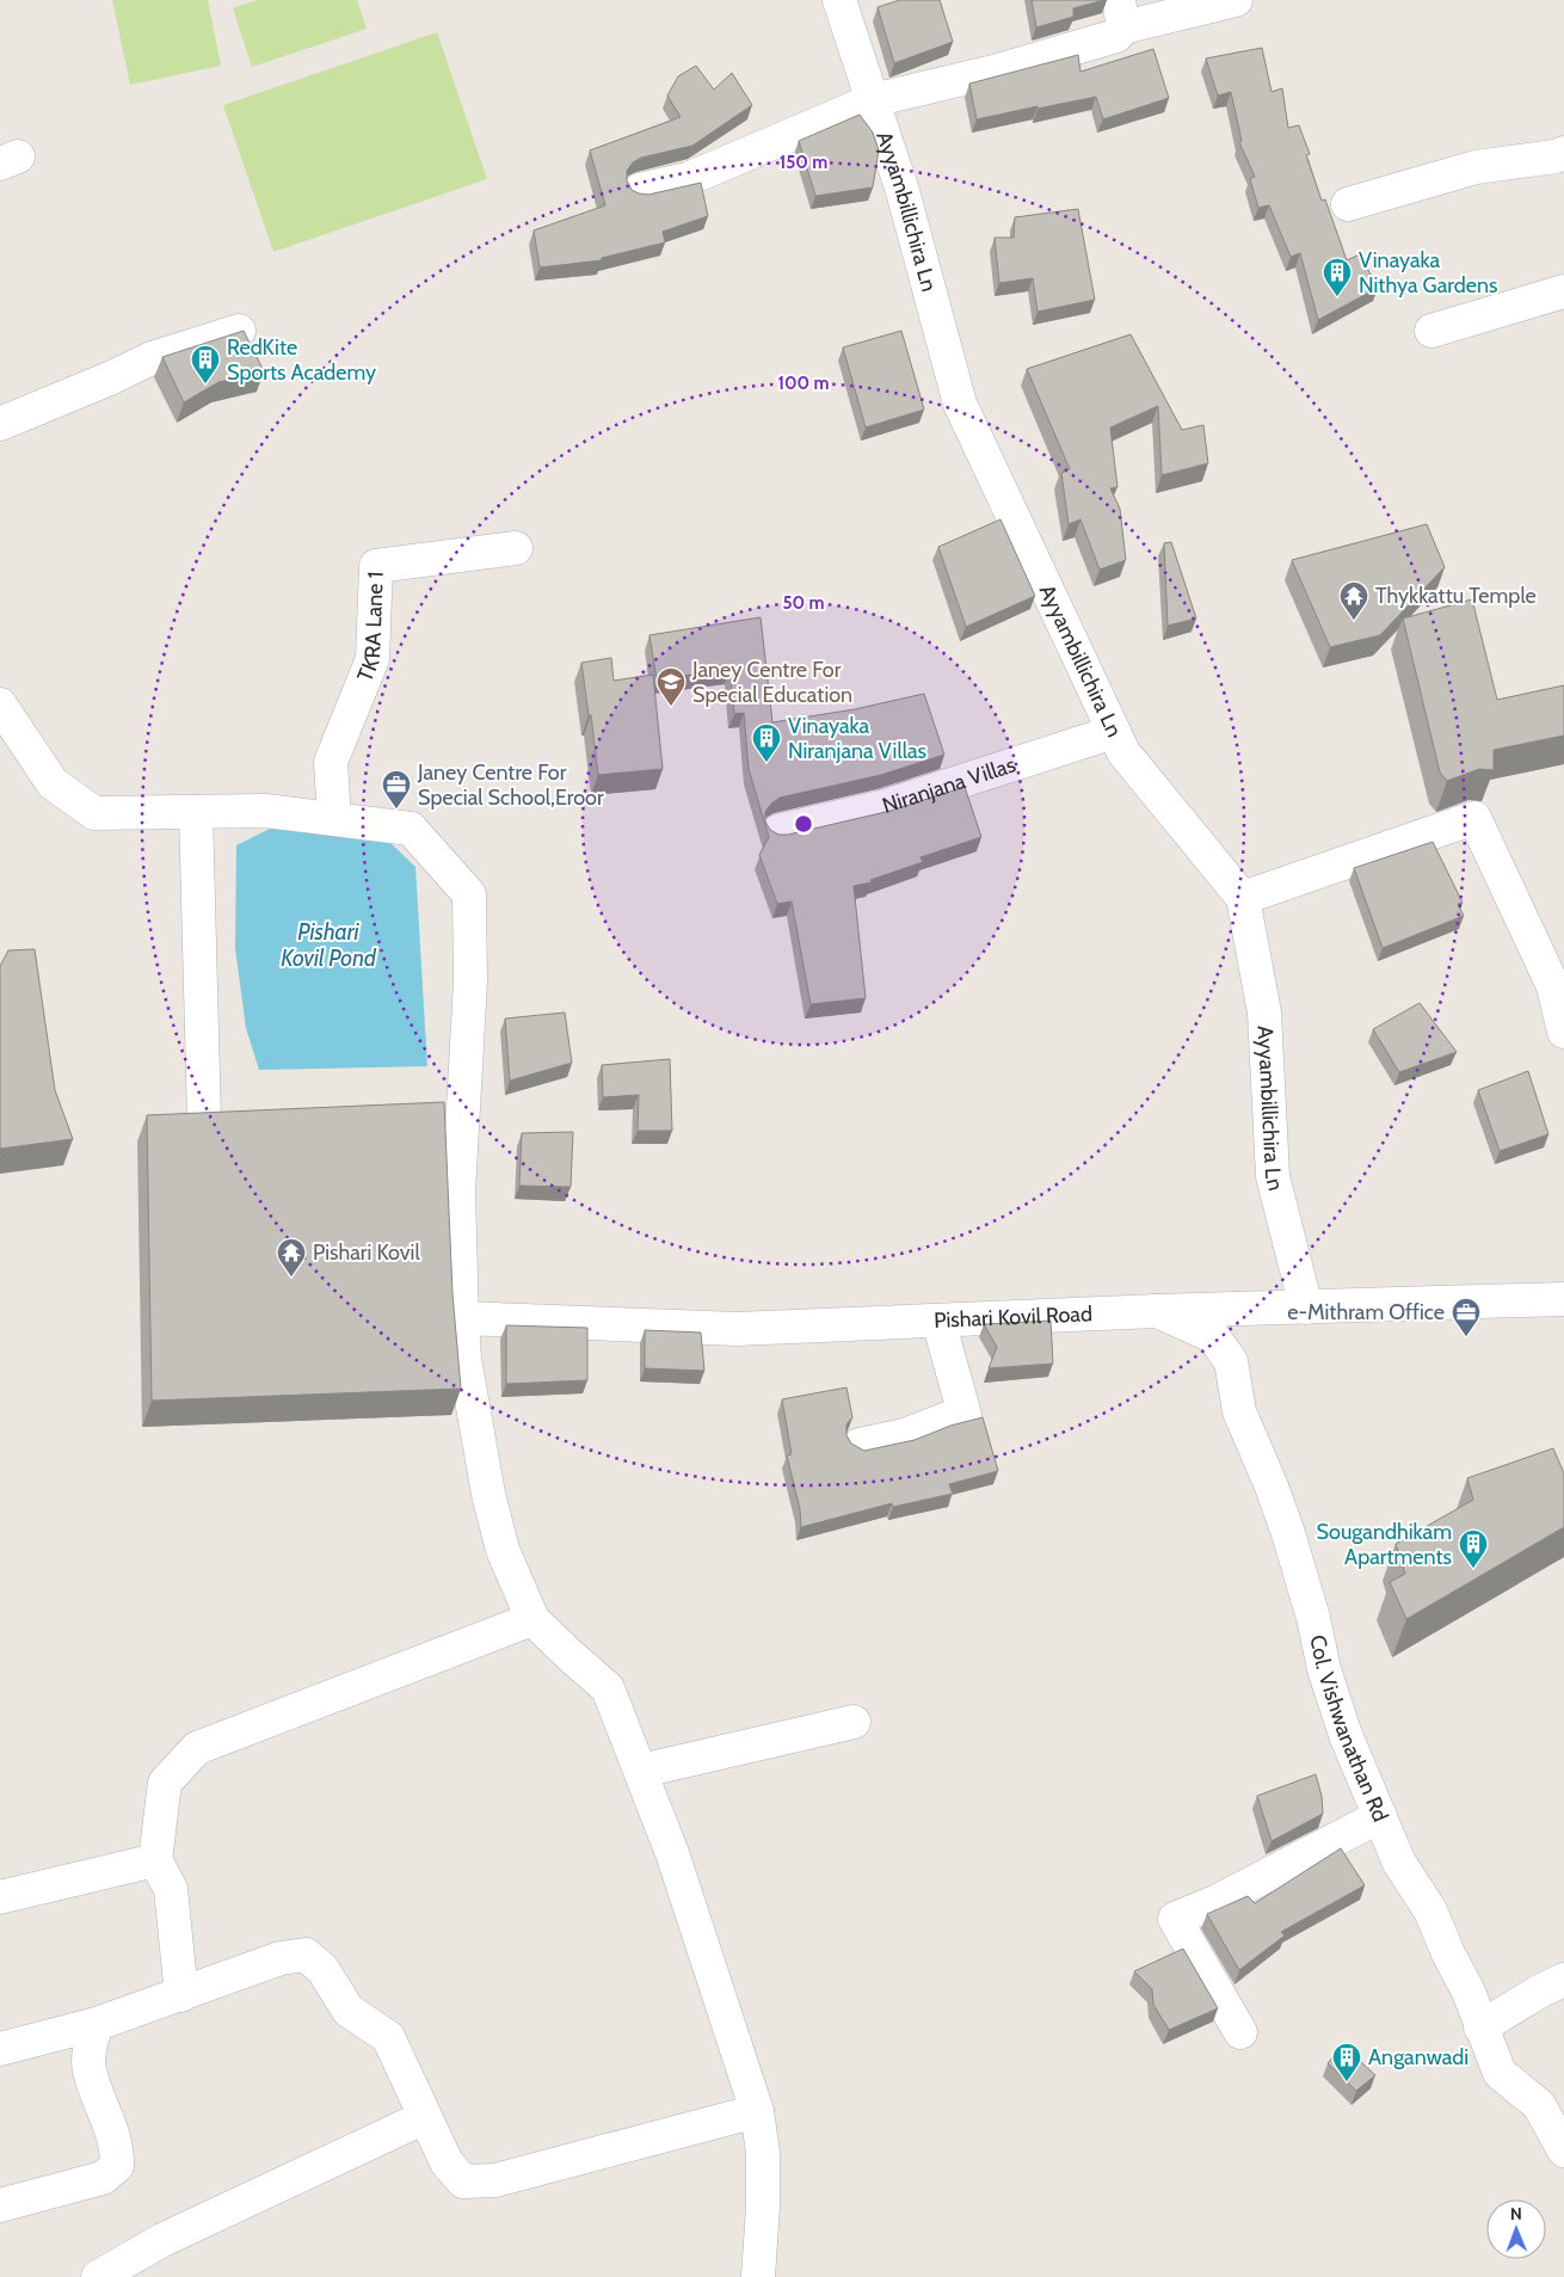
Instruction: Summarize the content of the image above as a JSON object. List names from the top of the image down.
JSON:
{
  "streets": {
    "street": [
      "Ayyambillichira Ln",
      "TKRA Lane 1",
      "Niranjana Villas",
      "Pishari Kovil Road",
      "Col. Vishwanathan Rd"
    ]
  },
  "crossings": [
    ["Ayyambillichira Ln", "Niranjana Villas"],
    ["Ayyambillichira Ln", "Pishari Kovil Road"],
    ["Pishari Kovil Road", "Col. Vishwanathan Rd"]
  ],
  "water": ["Pishari Kovil Pond"],
  "places": {
    "building": [
      "Vinayaka Nithya Gardens",
      "RedKite Sports Academy",
      "Vinayaka Niranjana Villas",
      "Sougandhikam Apartments",
      "Anganwadi"
    ],
    "temple": ["Thykkattu Temple", "Pishari Kovil"],
    "school or university": ["Janey Centre For Special Education"],
    "office": ["Janey Centre For Special School,Eroor", "e-Mithram Office"]
  },
  "north": "top",
  "rings": ["150 m", "100 m", "50 m"]
}
